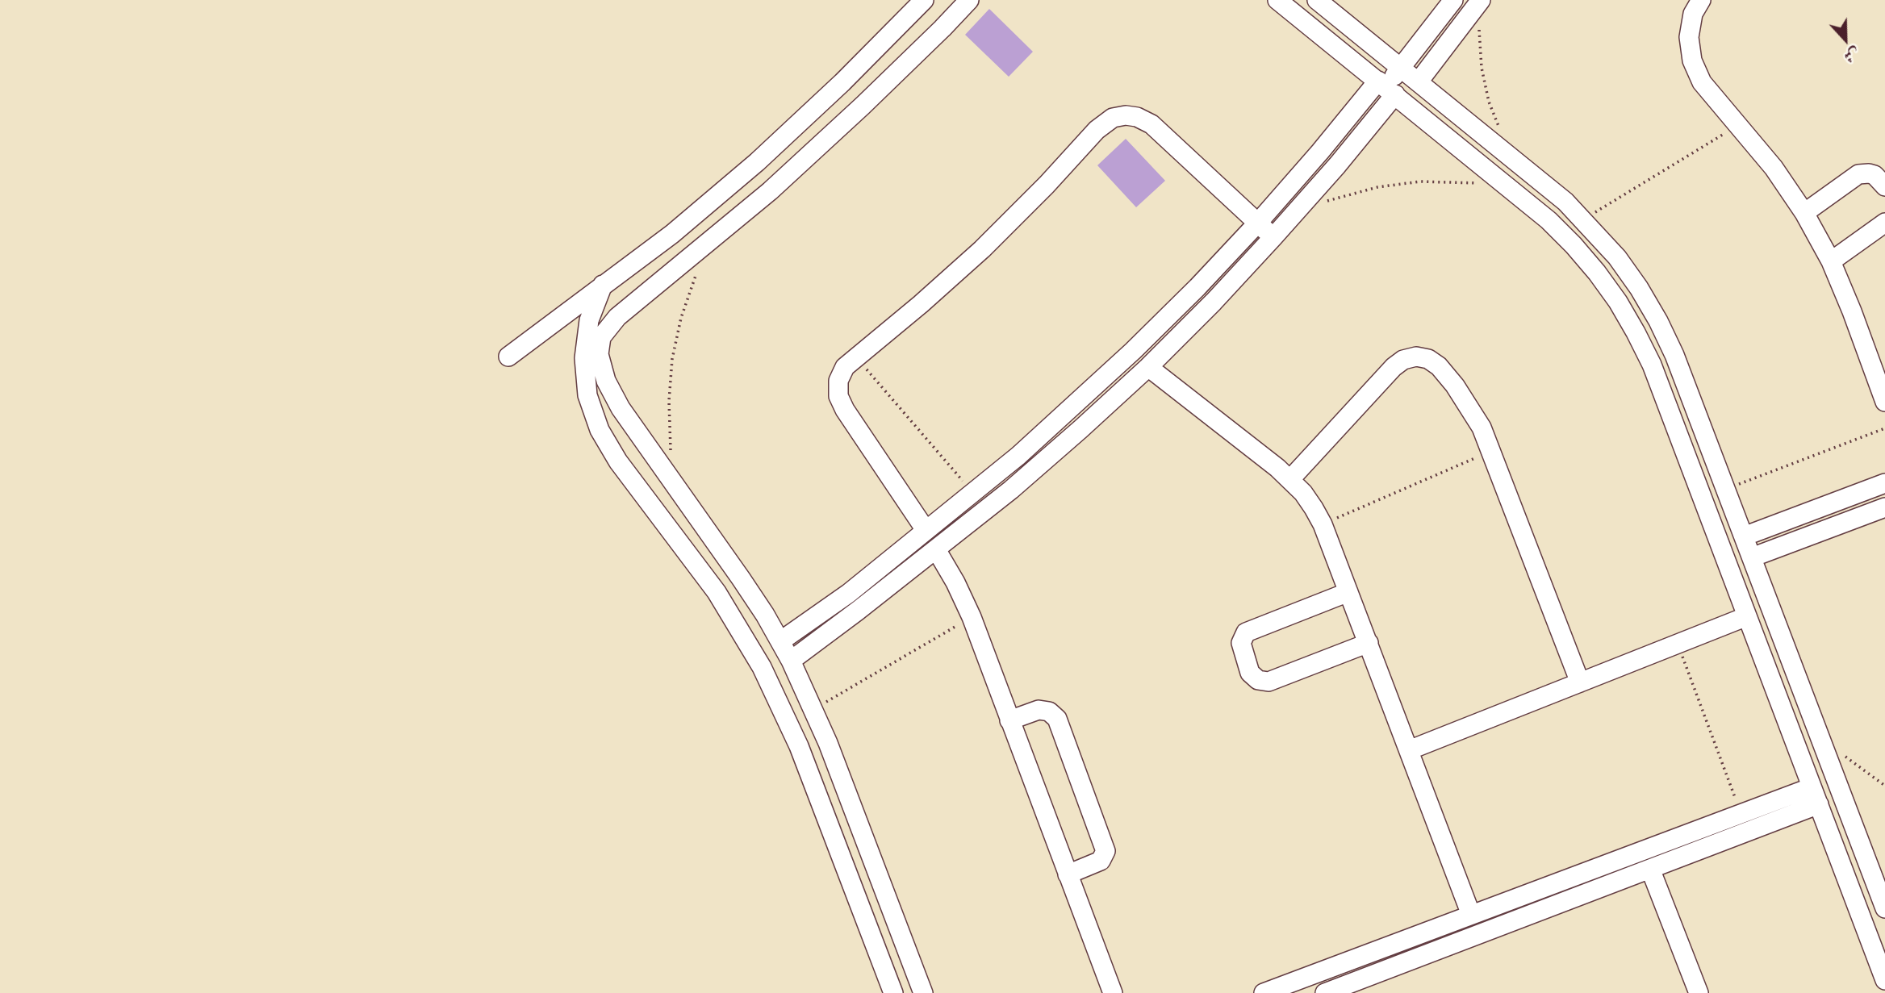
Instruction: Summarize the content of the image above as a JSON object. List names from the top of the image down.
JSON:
{
  "north": "bottom"
}
